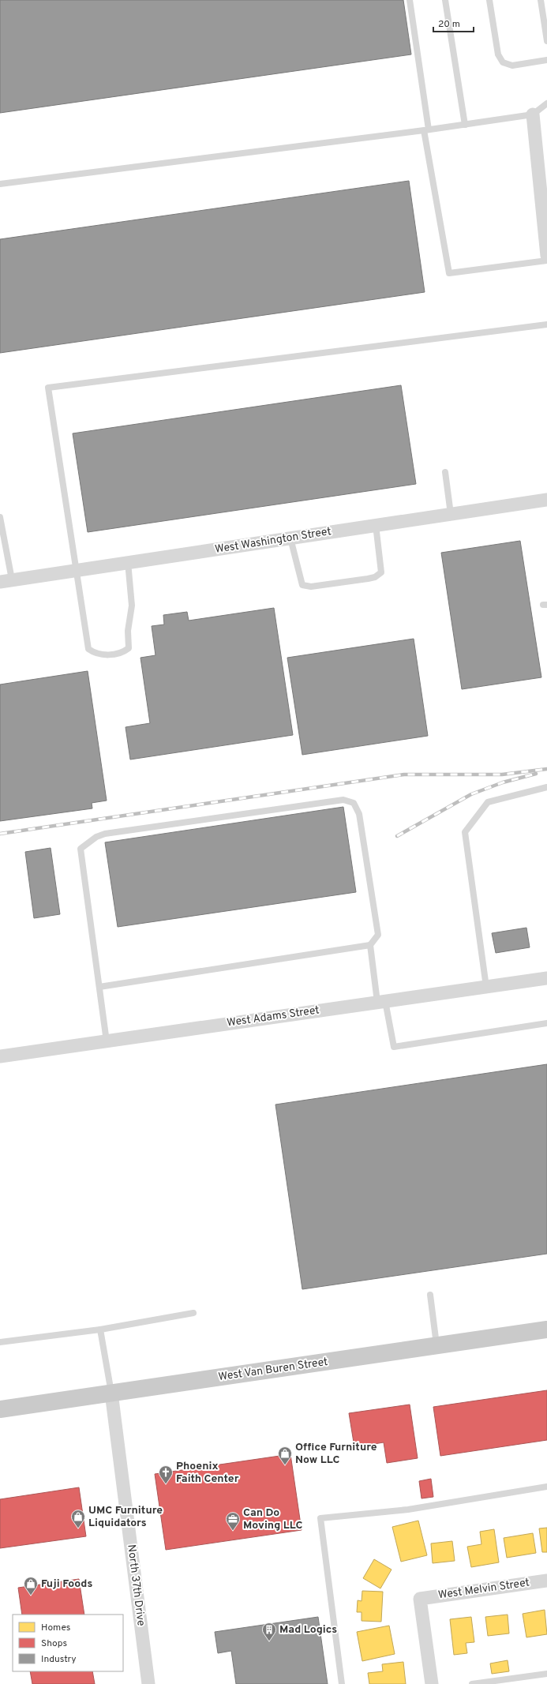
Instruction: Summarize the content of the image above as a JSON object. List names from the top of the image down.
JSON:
{
  "streets": {
    "main road": ["West Van Buren Street"],
    "street": [
      "West Washington Street",
      "West Adams Street",
      "North 37th Drive",
      "West Melvin Street"
    ]
  },
  "crossings": [
    ["West Van Buren Street", "North 37th Drive"]
  ],
  "places": {
    "shop": ["Office Furniture Now LLC", "UMC Furniture Liquidators", "Fuji Foods"],
    "church": ["Phoenix Faith Center"],
    "office": ["Can Do Moving LLC"],
    "building": ["Mad Logics"]
  },
  "legend": ["Homes", "Shops", "Industry"],
  "scale_bar": "20 m"
}
